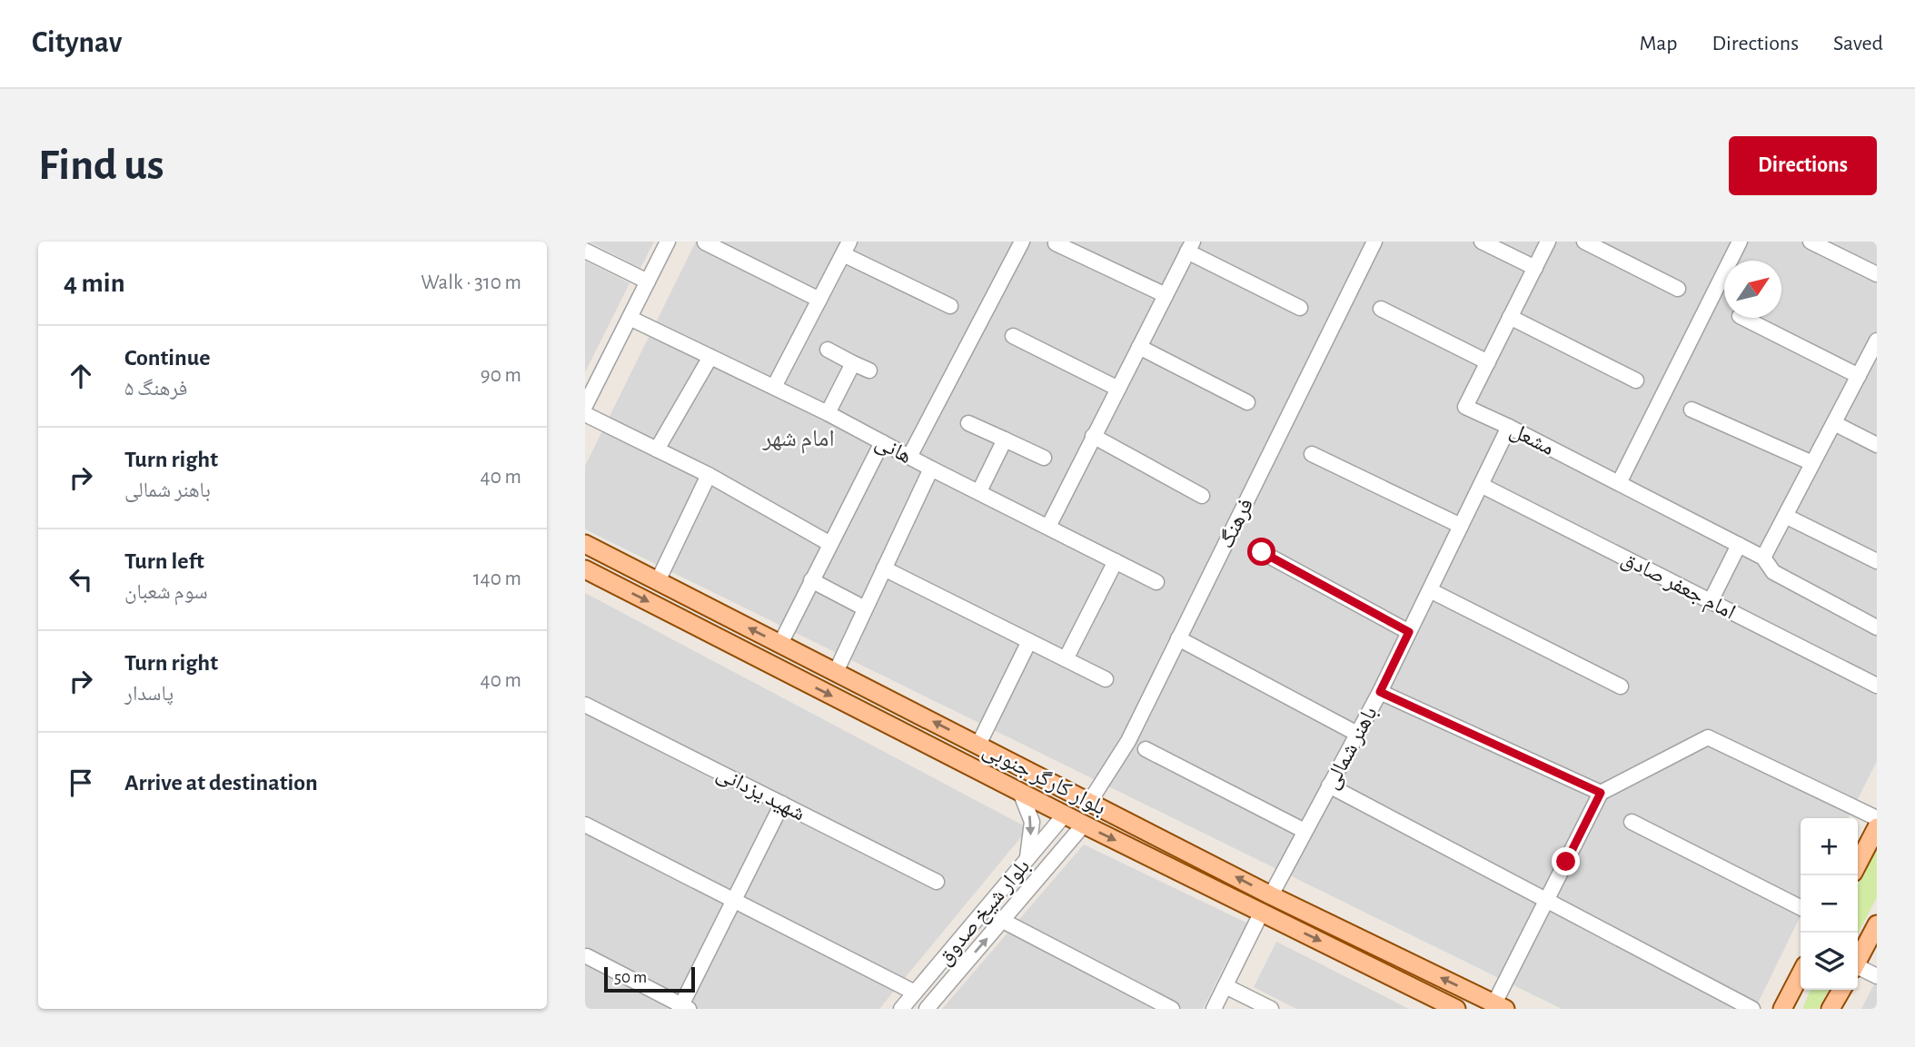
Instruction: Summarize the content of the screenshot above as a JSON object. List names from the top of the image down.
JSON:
{
  "streets": {
    "main road": ["بلوار کارگر جنوبی"],
    "street": [
      "مشعل",
      "هانی",
      "فرهنگ",
      "امام جعفر صادق",
      "باهنر شمالی",
      "شهید یزدانی",
      "بلوار شیخ صدوق"
    ]
  },
  "crossings": [
    ["مشعل", "باهنر شمالی"],
    ["فرهنگ", "بلوار کارگر جنوبی"],
    ["امام جعفر صادق", "باهنر شمالی"],
    ["باهنر شمالی", "بلوار کارگر جنوبی"],
    ["بلوار کارگر جنوبی", "بلوار شیخ صدوق"]
  ],
  "districts": ["امام شهر"],
  "scale_bar": "50 m",
  "north": "top right",
  "page": {
    "header": "Citynav",
    "nav": ["Map", "Directions", "Saved"],
    "buttons": "Directions",
    "title": "Find us",
    "heading": ["4 min", "Walk · 310 m"],
    "list": [
      ["Continue", "فرهنگ ۵", "90 m"],
      ["Turn right", "باهنر شمالی", "40 m"],
      ["Turn left", "سوم شعبان", "140 m"],
      ["Turn right", "پاسدار", "40 m"],
      "Arrive at destination"
    ],
    "map_buttons": ["+", "−"],
    "scale": "50 m"
  }
}
